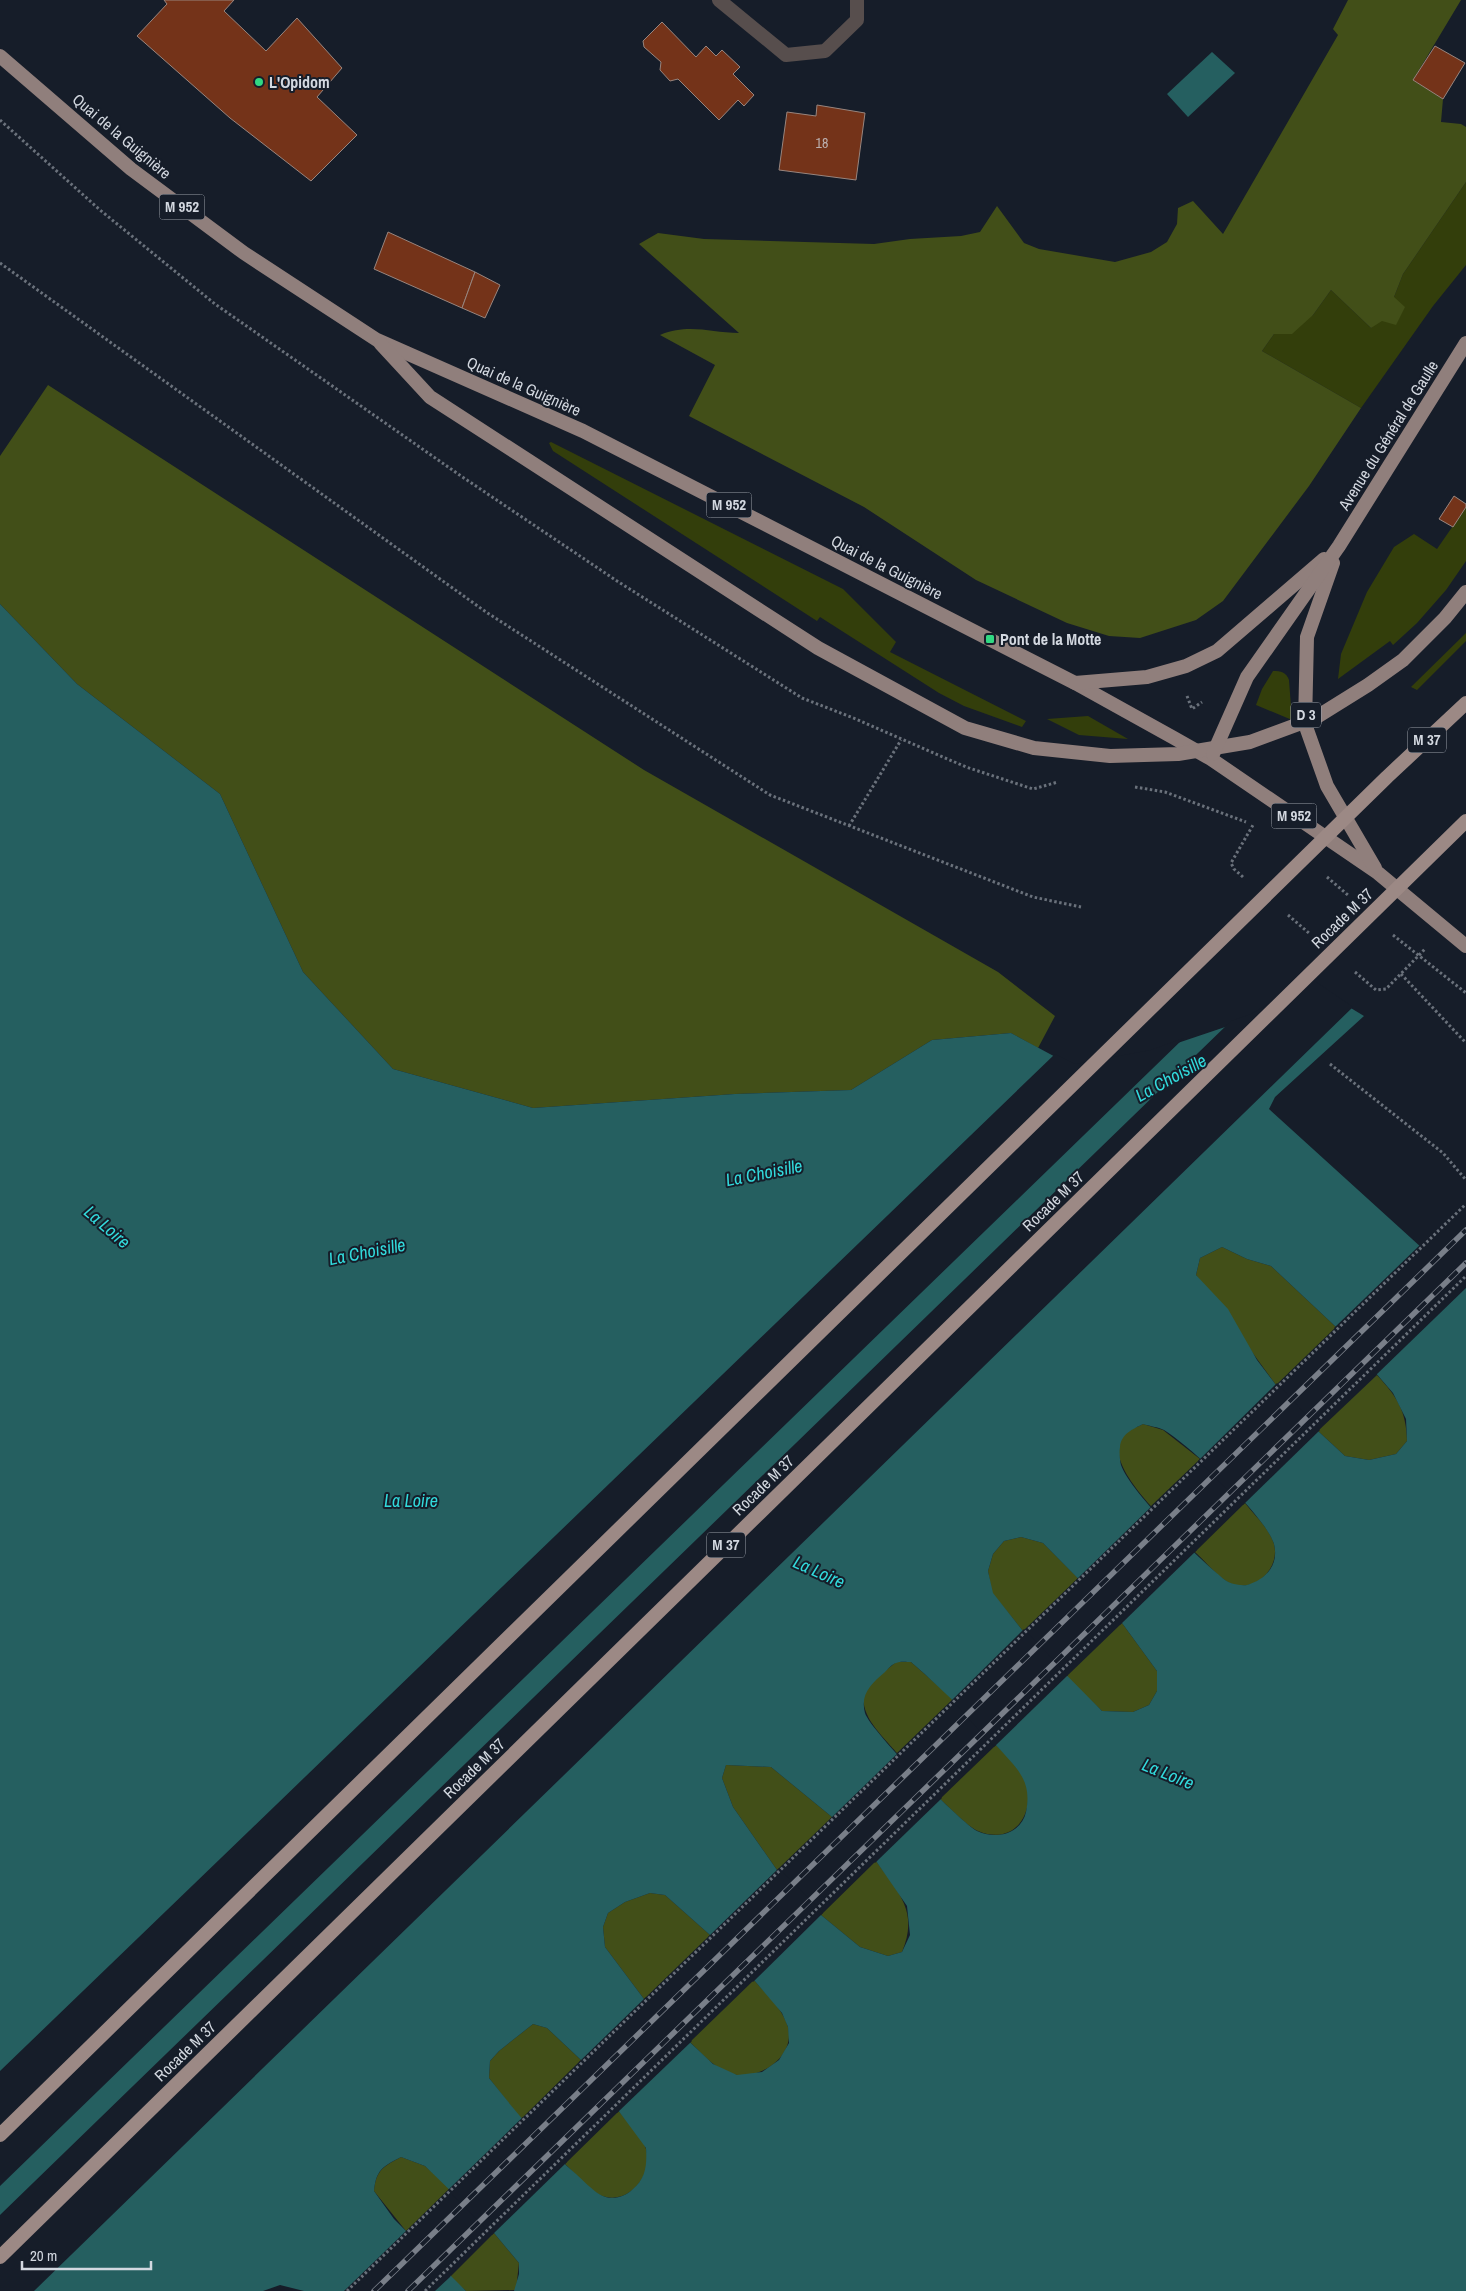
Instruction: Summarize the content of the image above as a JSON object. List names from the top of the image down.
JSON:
{
  "streets": {
    "highway": ["M 37", "Rocade M 37"],
    "main road": [
      "Quai de la Guignière",
      "M 952",
      "Avenue du Général de Gaulle",
      "D 3"
    ]
  },
  "crossings": [
    ["Quai de la Guignière", "M 952"],
    ["Quai de la Guignière", "D 3"],
    ["M 952", "D 3"],
    ["Avenue du Général de Gaulle", "D 3"]
  ],
  "water": ["La Choisille", "La Loire"],
  "places": {
    "other": ["L'Opidom"],
    "transit": ["Pont de la Motte"]
  },
  "house_numbers": ["18"],
  "scale_bar": "20 m"
}
